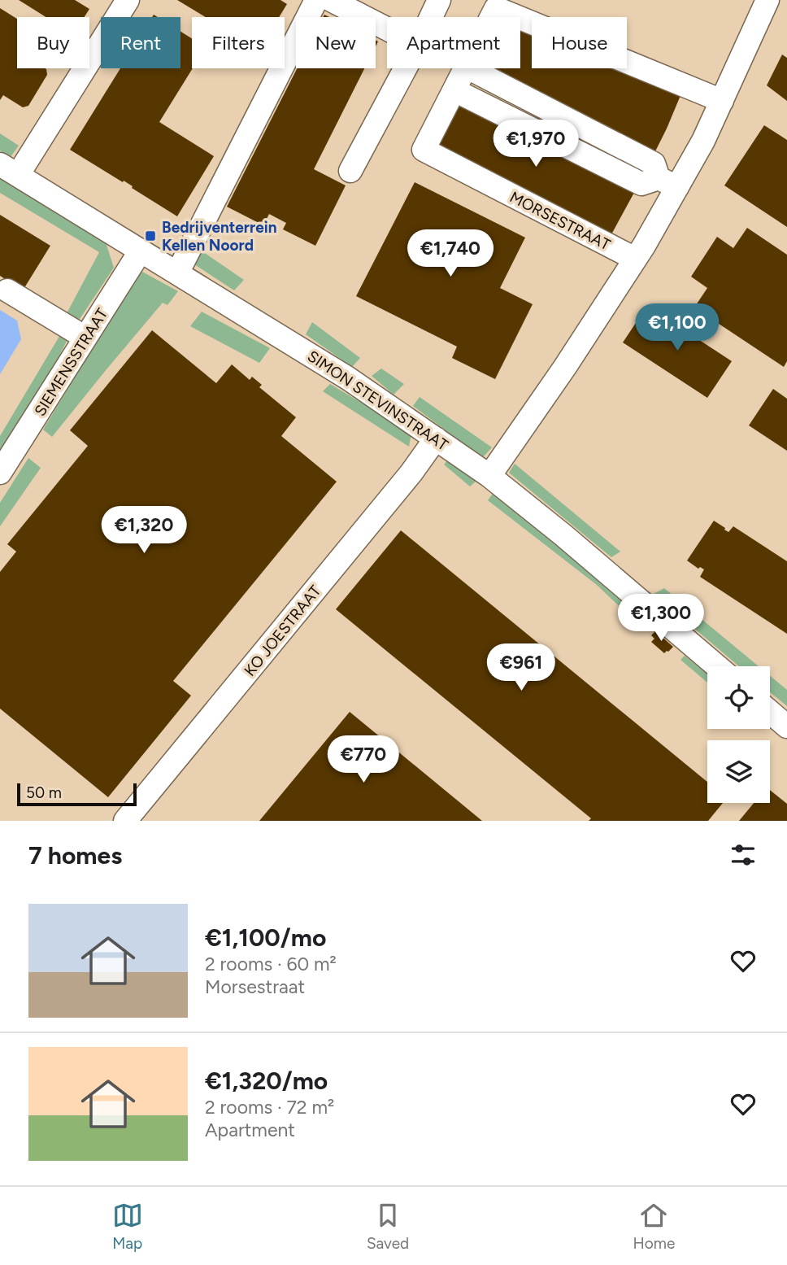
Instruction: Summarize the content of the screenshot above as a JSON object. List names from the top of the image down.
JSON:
{
  "streets": {
    "street": [
      "MORSESTRAAT",
      "SIEMENSSTRAAT",
      "SIMON STEVINSTRAAT",
      "KO JOESTRAAT"
    ]
  },
  "crossings": [
    ["SIEMENSSTRAAT", "SIMON STEVINSTRAAT"],
    ["SIMON STEVINSTRAAT", "KO JOESTRAAT"]
  ],
  "places": {
    "transit": ["Bedrijventerrein Kellen Noord"]
  },
  "scale_bar": "50 m",
  "page": {
    "chip": [
      "Buy",
      "Rent",
      "Filters",
      "New",
      "Apartment",
      "House"
    ],
    "price": [
      "€1,970",
      "€1,740",
      "€1,100",
      "€1,320",
      "€1,300",
      "€961",
      "€770"
    ],
    "scale": "50 m",
    "heading": "7 homes",
    "list": [
      {
        "name": "€1,100/mo",
        "note": "2 rooms · 60 m² · Morsestraat"
      },
      {
        "name": "€1,320/mo",
        "note": "2 rooms · 72 m² · Apartment"
      }
    ],
    "tabs": ["Map", "Saved", "Home"]
  }
}
